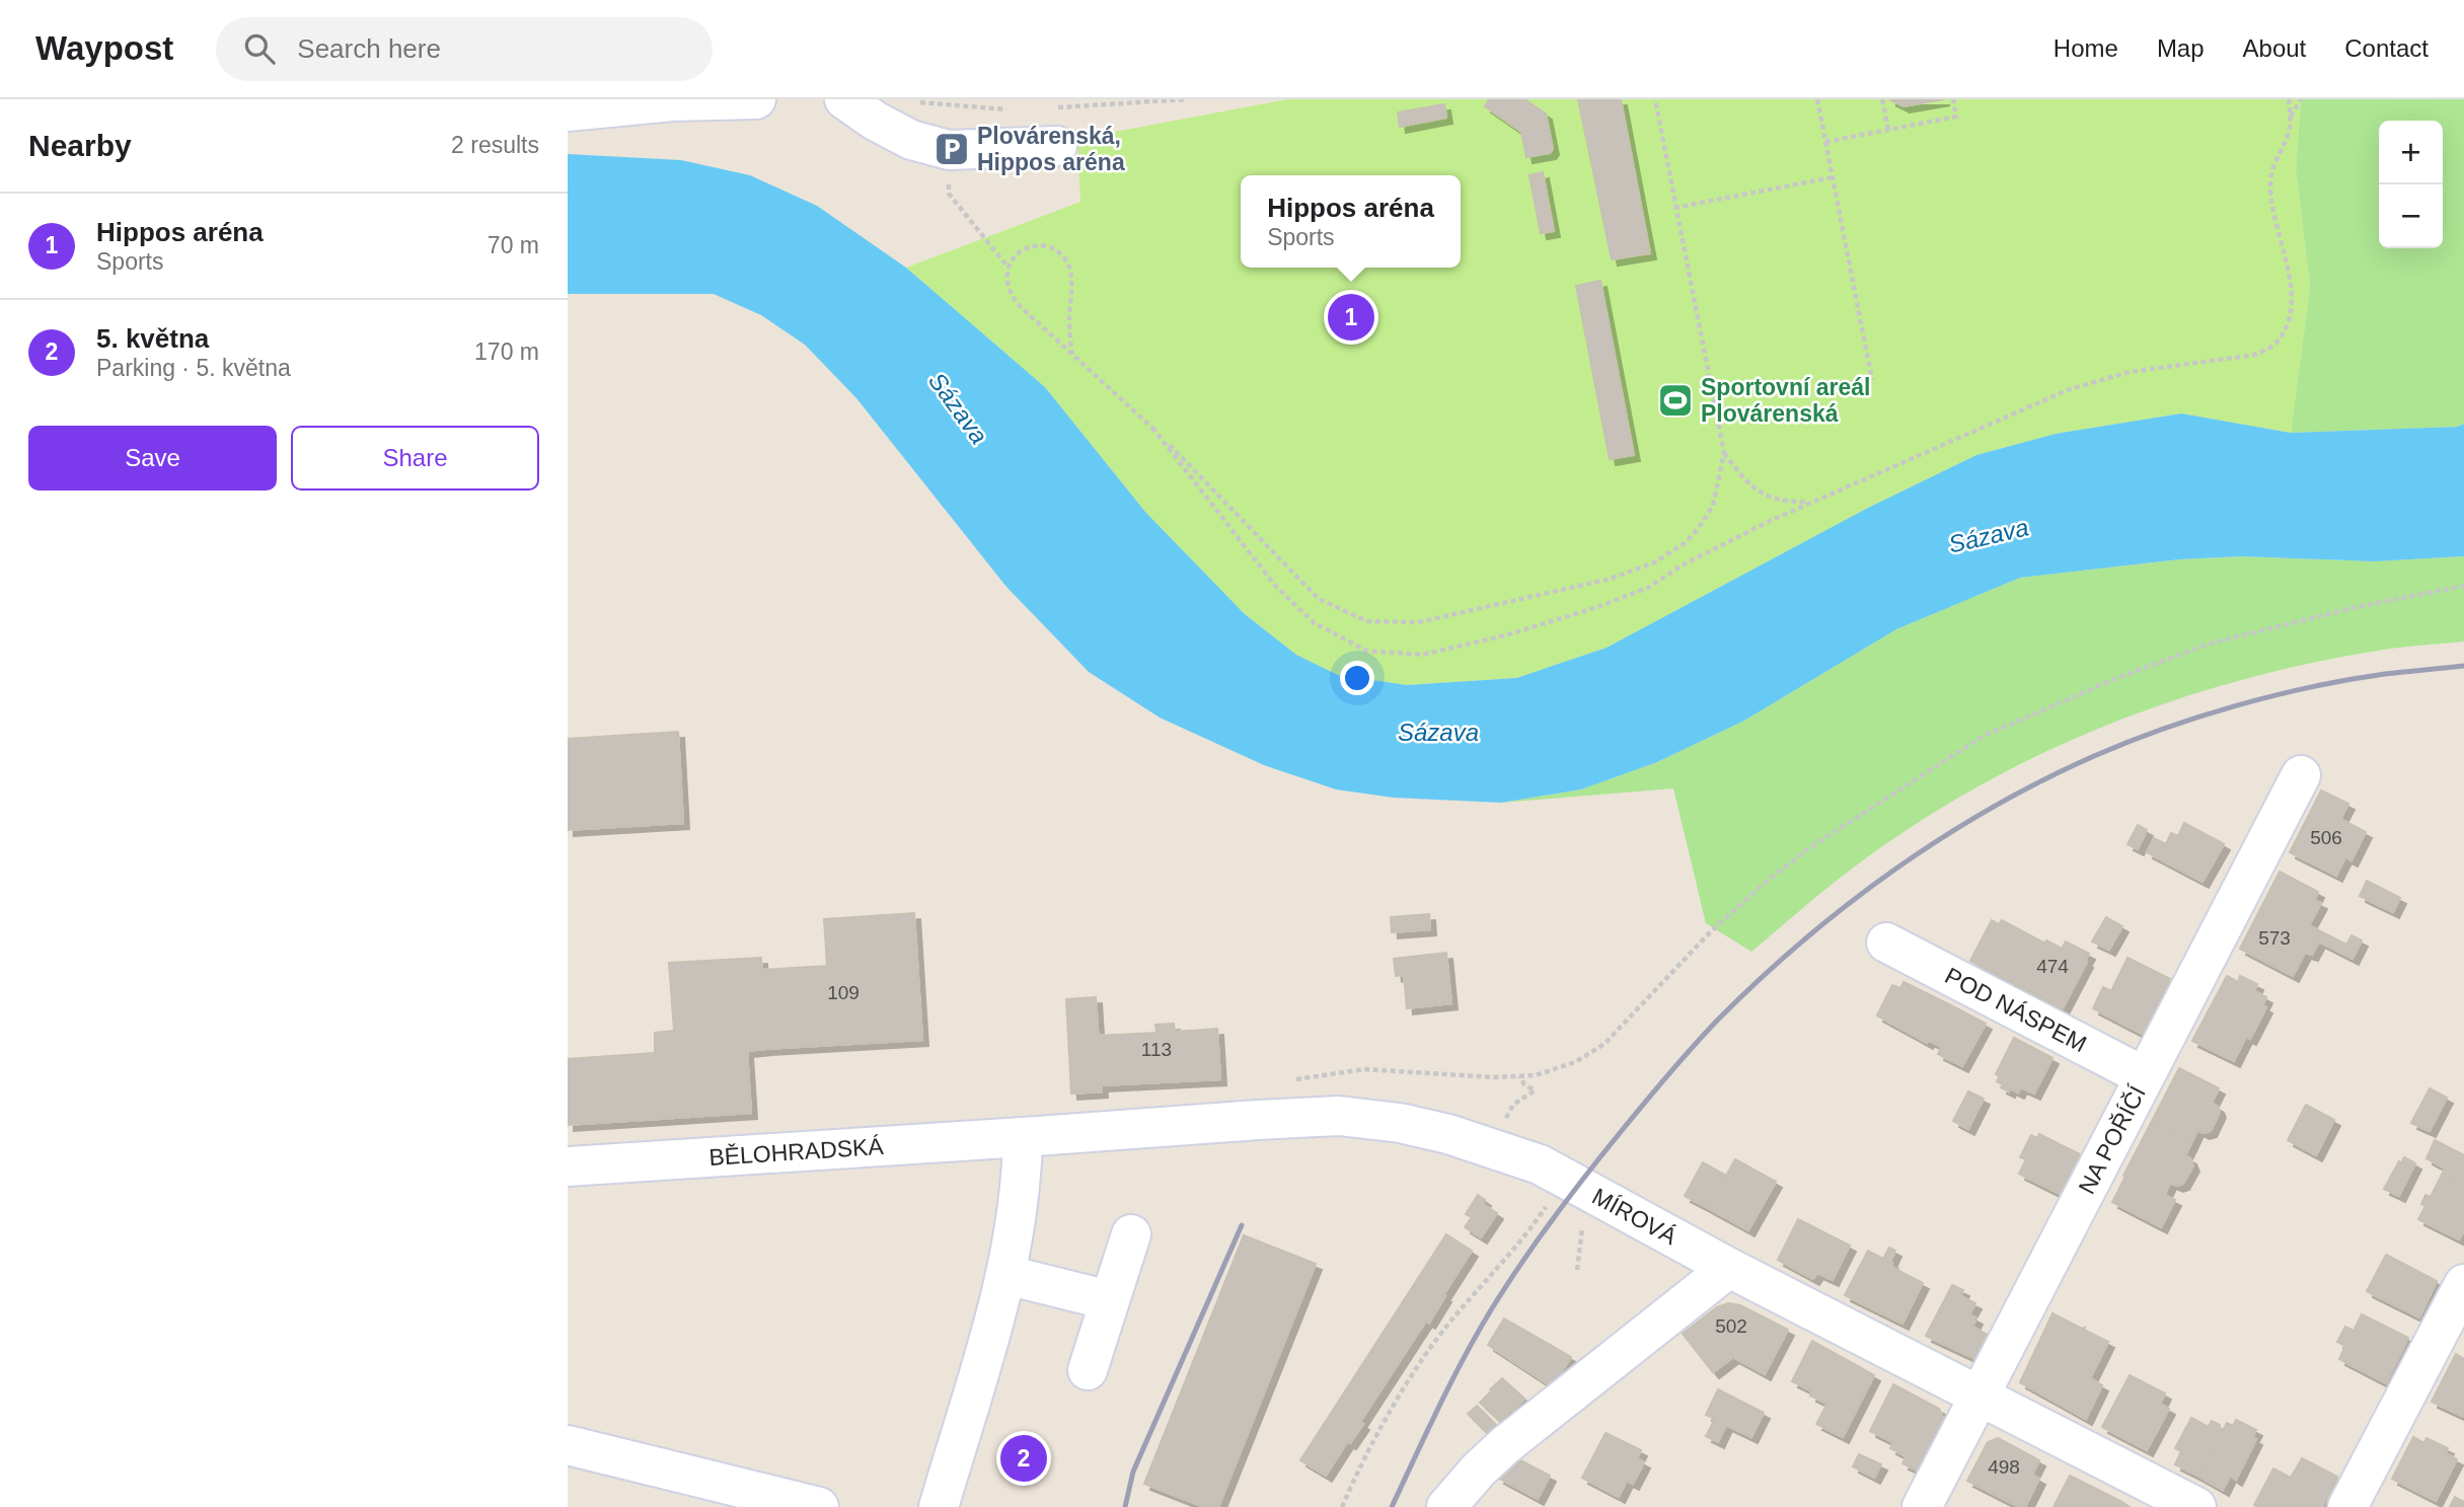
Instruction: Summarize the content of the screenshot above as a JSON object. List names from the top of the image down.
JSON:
{
  "streets": {
    "street": [
      "POD NÁSPEM",
      "NA POŘÍČÍ",
      "BĚLOHRADSKÁ",
      "MÍROVÁ"
    ]
  },
  "crossings": [
    ["POD NÁSPEM", "NA POŘÍČÍ"],
    ["NA POŘÍČÍ", "MÍROVÁ"],
    ["BĚLOHRADSKÁ", "MÍROVÁ"]
  ],
  "water": ["Sázava"],
  "places": {
    "parking": ["Plovárenská, Hippos aréna"],
    "sports": ["Sportovní areál Plovárenská"]
  },
  "house_numbers": [
    "506",
    "573",
    "474",
    "109",
    "113",
    "502",
    "498"
  ],
  "page": {
    "header": "Waypost",
    "search": "Search here",
    "nav": [
      "Home",
      "Map",
      "About",
      "Contact"
    ],
    "heading": ["Nearby", "2 results"],
    "map_buttons": ["+", "−"],
    "popup": ["Hippos aréna", "Sports"],
    "list": [
      {
        "mark": "1",
        "name": "Hippos aréna",
        "note": "Sports",
        "value": "70 m"
      },
      {
        "mark": "2",
        "name": "5. května",
        "note": "Parking · 5. května",
        "value": "170 m"
      }
    ],
    "pins": ["1", "2"],
    "buttons": ["Save", "Share"]
  }
}
